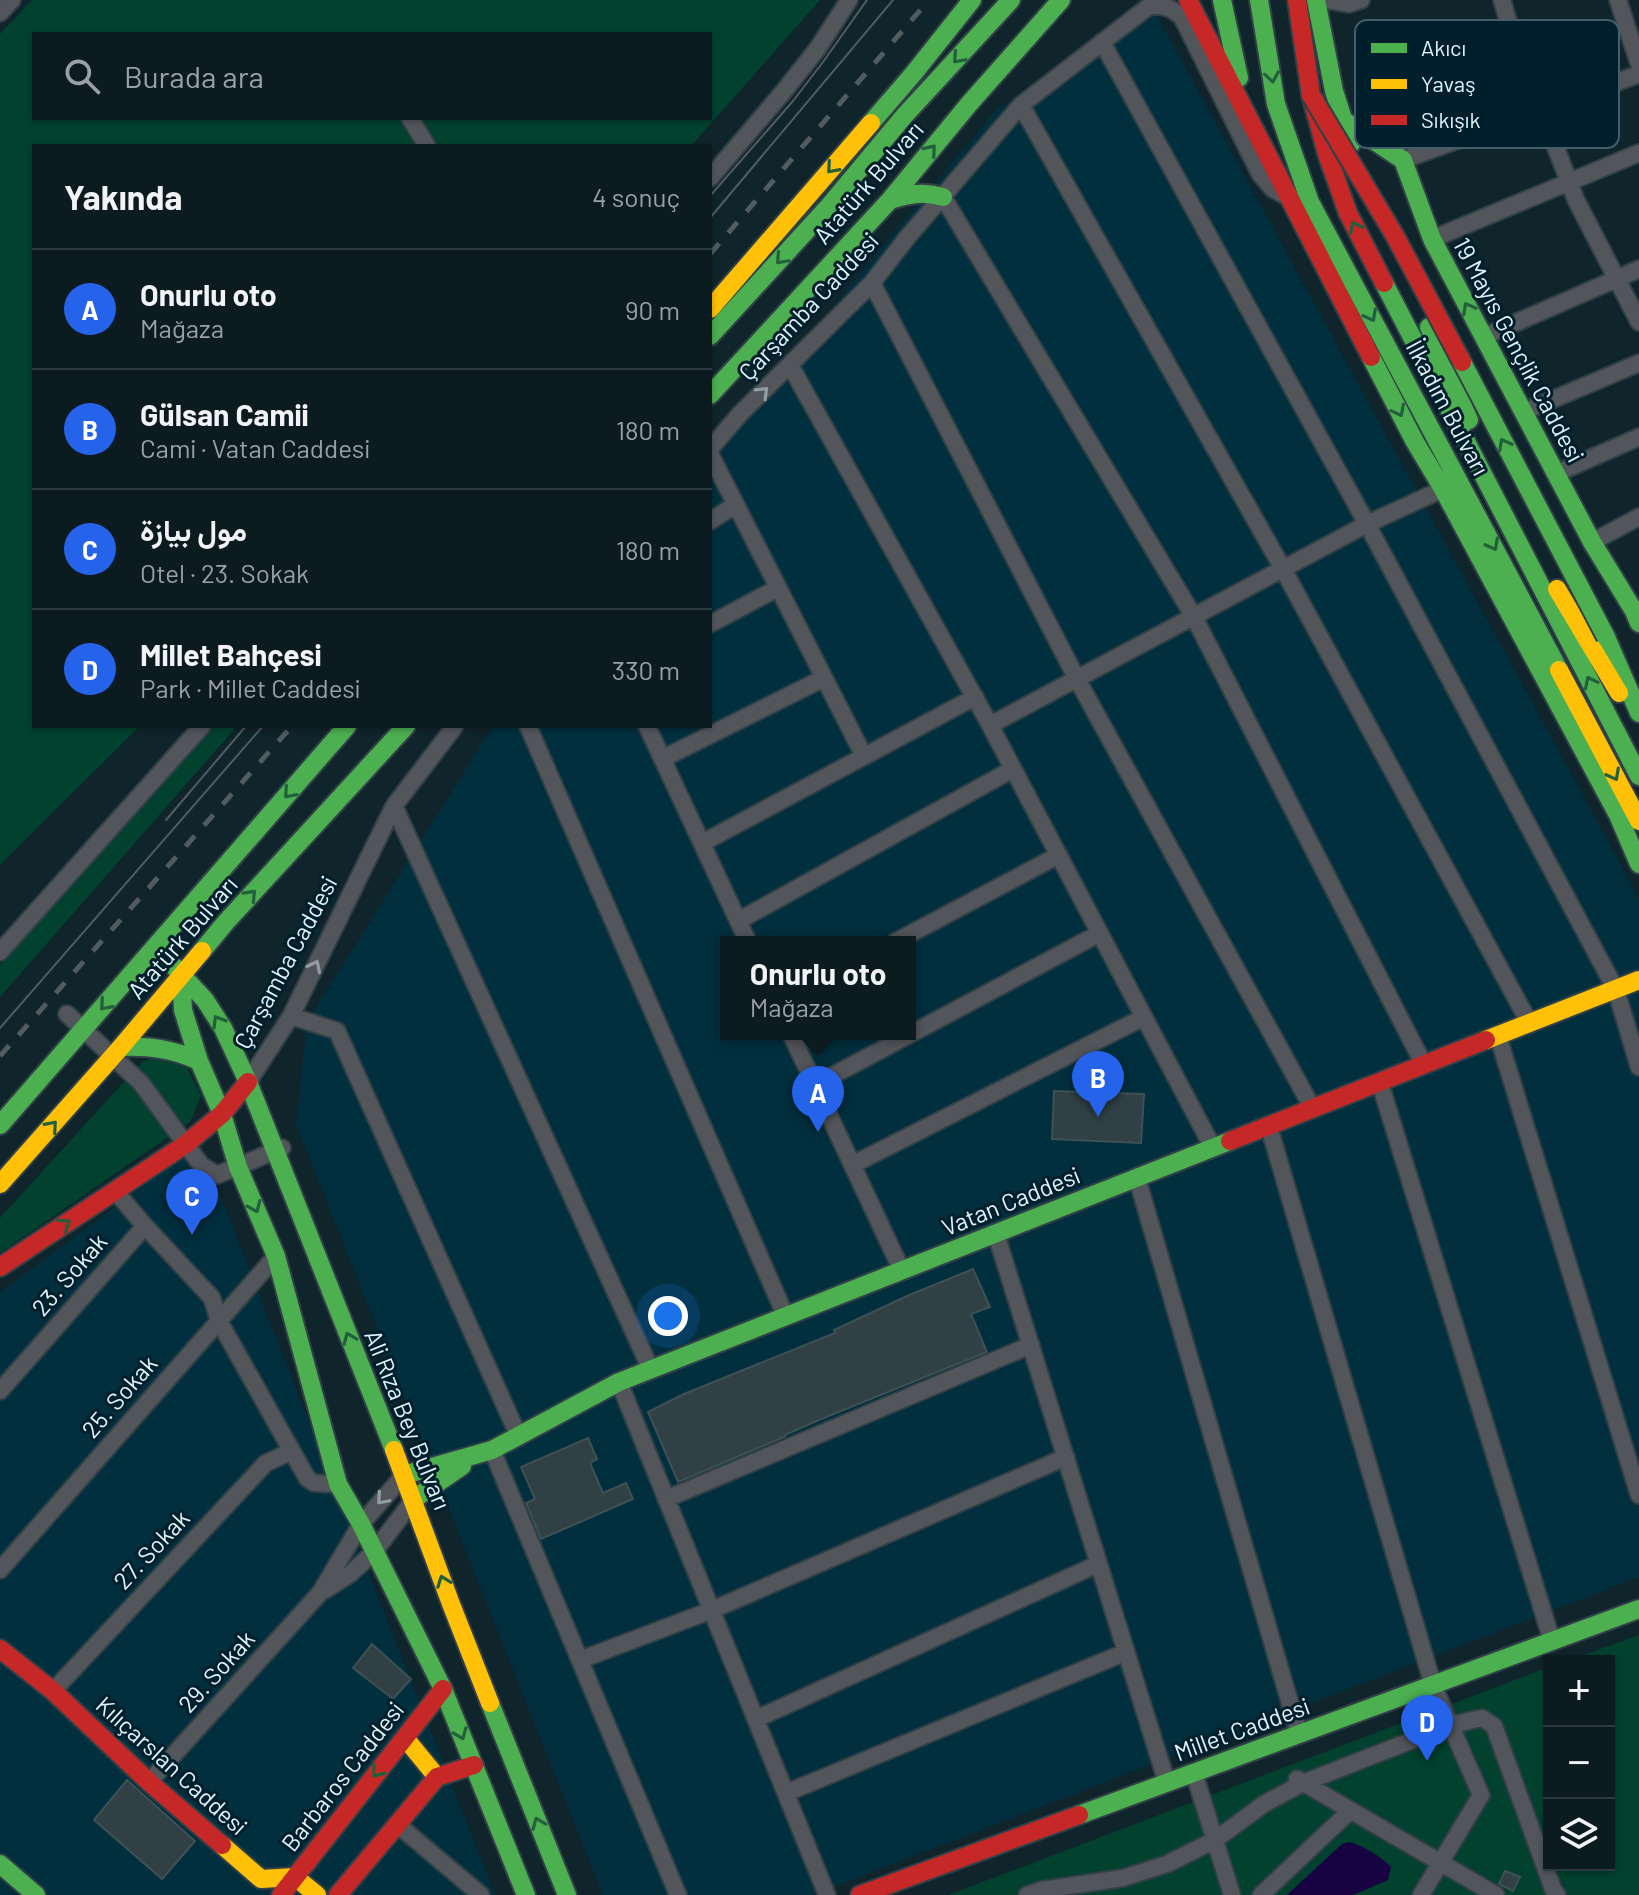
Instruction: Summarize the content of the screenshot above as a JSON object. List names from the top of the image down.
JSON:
{
  "streets": {
    "main road": [
      "Atatürk Bulvarı",
      "Çarşamba Caddesi",
      "19 Mayıs Gençlik Caddesi",
      "İlkadım Bulvarı",
      "Vatan Caddesi",
      "Ali Rıza Bey Bulvarı",
      "Millet Caddesi",
      "Kılıçarslan Caddesi",
      "Barbaros Caddesi"
    ],
    "street": [
      "23. Sokak",
      "25. Sokak",
      "27. Sokak",
      "29. Sokak"
    ]
  },
  "crossings": [
    ["Atatürk Bulvarı", "Ali Rıza Bey Bulvarı"],
    ["Çarşamba Caddesi", "İlkadım Bulvarı"],
    ["Çarşamba Caddesi", "Ali Rıza Bey Bulvarı"],
    ["Vatan Caddesi", "Ali Rıza Bey Bulvarı"],
    ["27. Sokak", "Kılıçarslan Caddesi"],
    ["29. Sokak", "Kılıçarslan Caddesi"],
    ["Kılıçarslan Caddesi", "Barbaros Caddesi"]
  ],
  "legend": ["Akıcı", "Yavaş", "Sıkışık"],
  "page": {
    "search": "Burada ara",
    "heading": ["Yakında", "4 sonuç"],
    "list": [
      {
        "mark": "A",
        "name": "Onurlu oto",
        "note": "Mağaza",
        "value": "90 m"
      },
      {
        "mark": "B",
        "name": "Gülsan Camii",
        "note": "Cami · Vatan Caddesi",
        "value": "180 m"
      },
      {
        "mark": "C",
        "name": "مول بيازة",
        "note": "Otel · 23. Sokak",
        "value": "180 m"
      },
      {
        "mark": "D",
        "name": "Millet Bahçesi",
        "note": "Park · Millet Caddesi",
        "value": "330 m"
      }
    ],
    "popup": ["Onurlu oto", "Mağaza"],
    "pins": [
      "B",
      "A",
      "C",
      "D"
    ],
    "map_buttons": ["+", "−"]
  }
}
